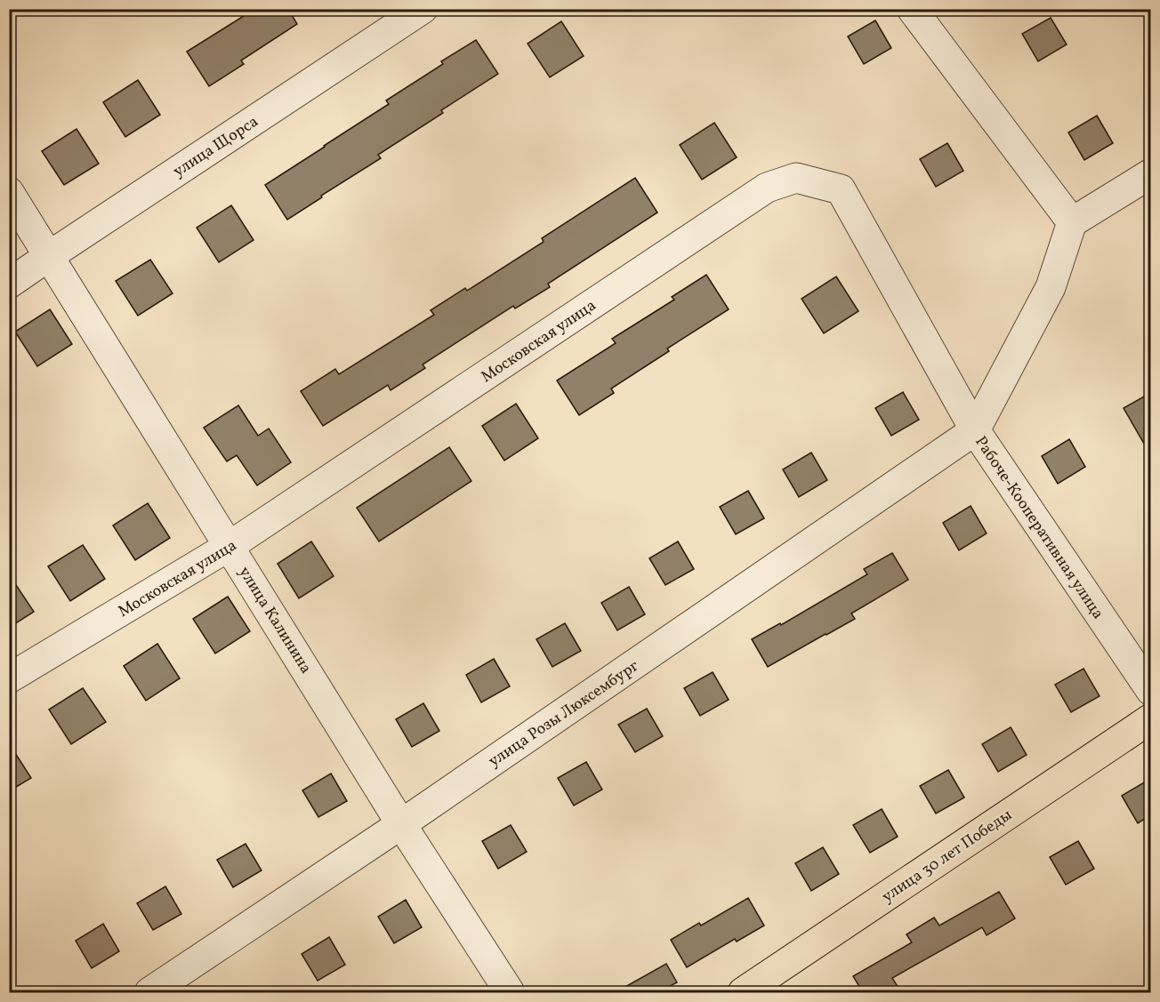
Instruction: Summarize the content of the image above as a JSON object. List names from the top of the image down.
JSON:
{
  "streets": {
    "main road": ["улица 30 лет Победы"],
    "street": [
      "улица Щорса",
      "Московская улица",
      "Рабоче-Кооперативная улица",
      "улица Калинина",
      "улица Розы Люксембург"
    ]
  },
  "crossings": [
    ["улица Щорса", "улица Калинина"],
    ["Московская улица", "Рабоче-Кооперативная улица"],
    ["Московская улица", "улица Калинина"],
    ["Московская улица", "улица Розы Люксембург"],
    ["Рабоче-Кооперативная улица", "улица Розы Люксембург"],
    ["улица Калинина", "улица Розы Люксембург"]
  ]
}
